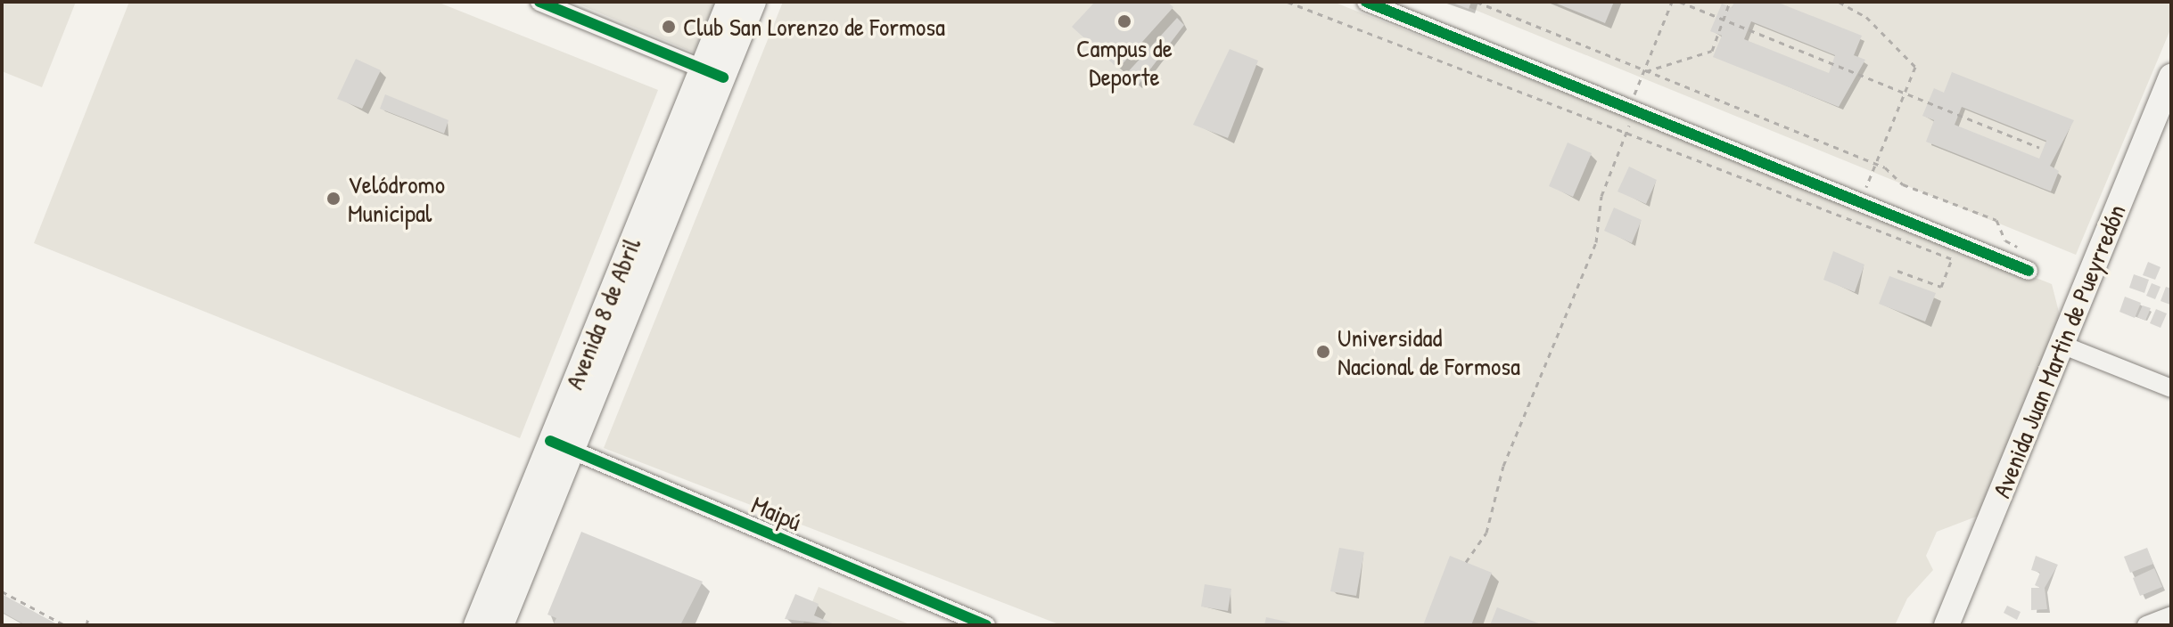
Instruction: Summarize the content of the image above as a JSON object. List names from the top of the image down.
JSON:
{
  "streets": {
    "main road": ["Avenida 8 de Abril", "Avenida Juan Martin de Pueyrredón"],
    "street": ["Maipú"]
  },
  "crossings": [
    ["Avenida 8 de Abril", "Maipú"]
  ],
  "places": [
    "Campus de Deporte",
    "Club San Lorenzo de Formosa",
    "Velódromo Municipal",
    "Universidad Nacional de Formosa"
  ]
}
